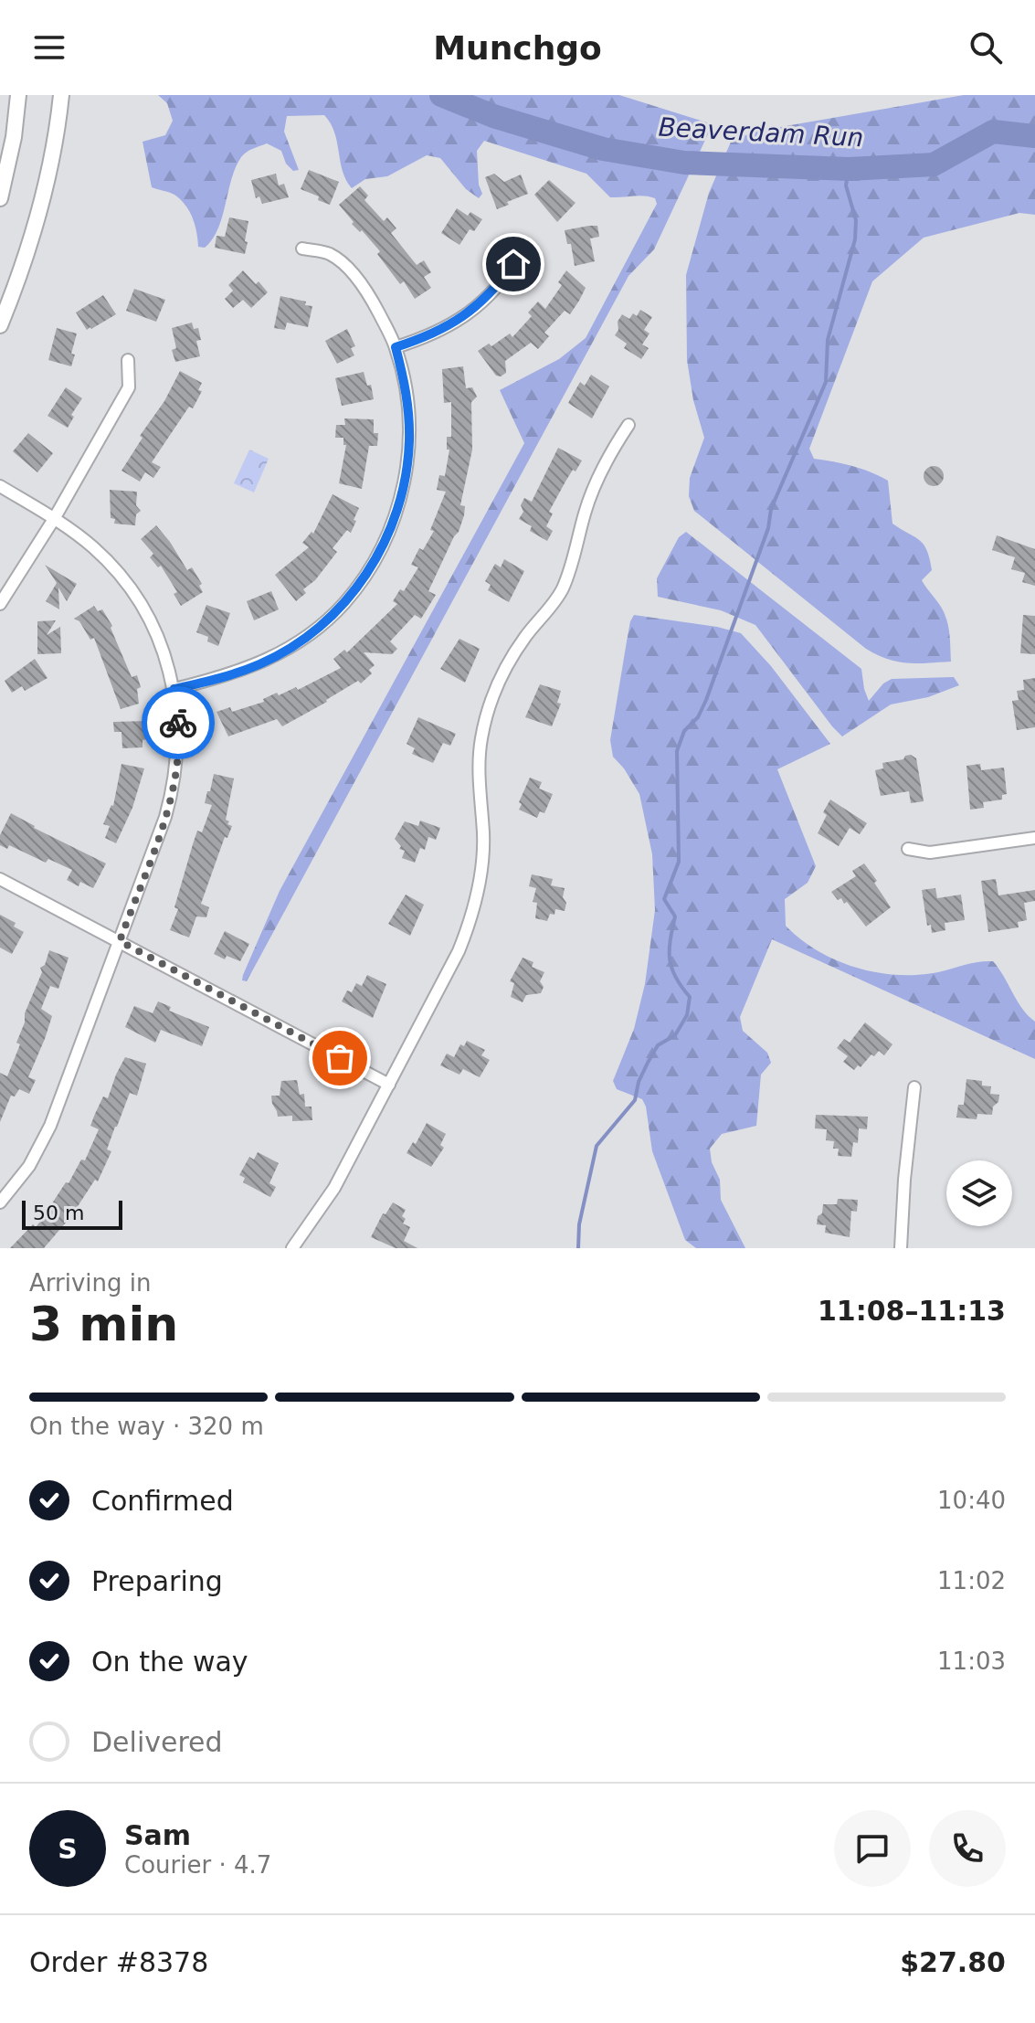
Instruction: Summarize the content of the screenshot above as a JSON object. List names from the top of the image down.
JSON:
{
  "water": ["Beaverdam Run"],
  "scale_bar": "50 m",
  "page": {
    "header": "Munchgo",
    "scale": "50 m",
    "heading": ["3 min", "Arriving in", "11:08–11:13"],
    "panel": [
      "Sam",
      "Courier · 4.7",
      "Order #8378",
      "$27.80"
    ],
    "bar": "On the way · 320 m",
    "list": [
      ["Confirmed", "10:40"],
      ["Preparing", "11:02"],
      ["On the way", "11:03"],
      "Delivered"
    ],
    "round": "S"
  }
}
